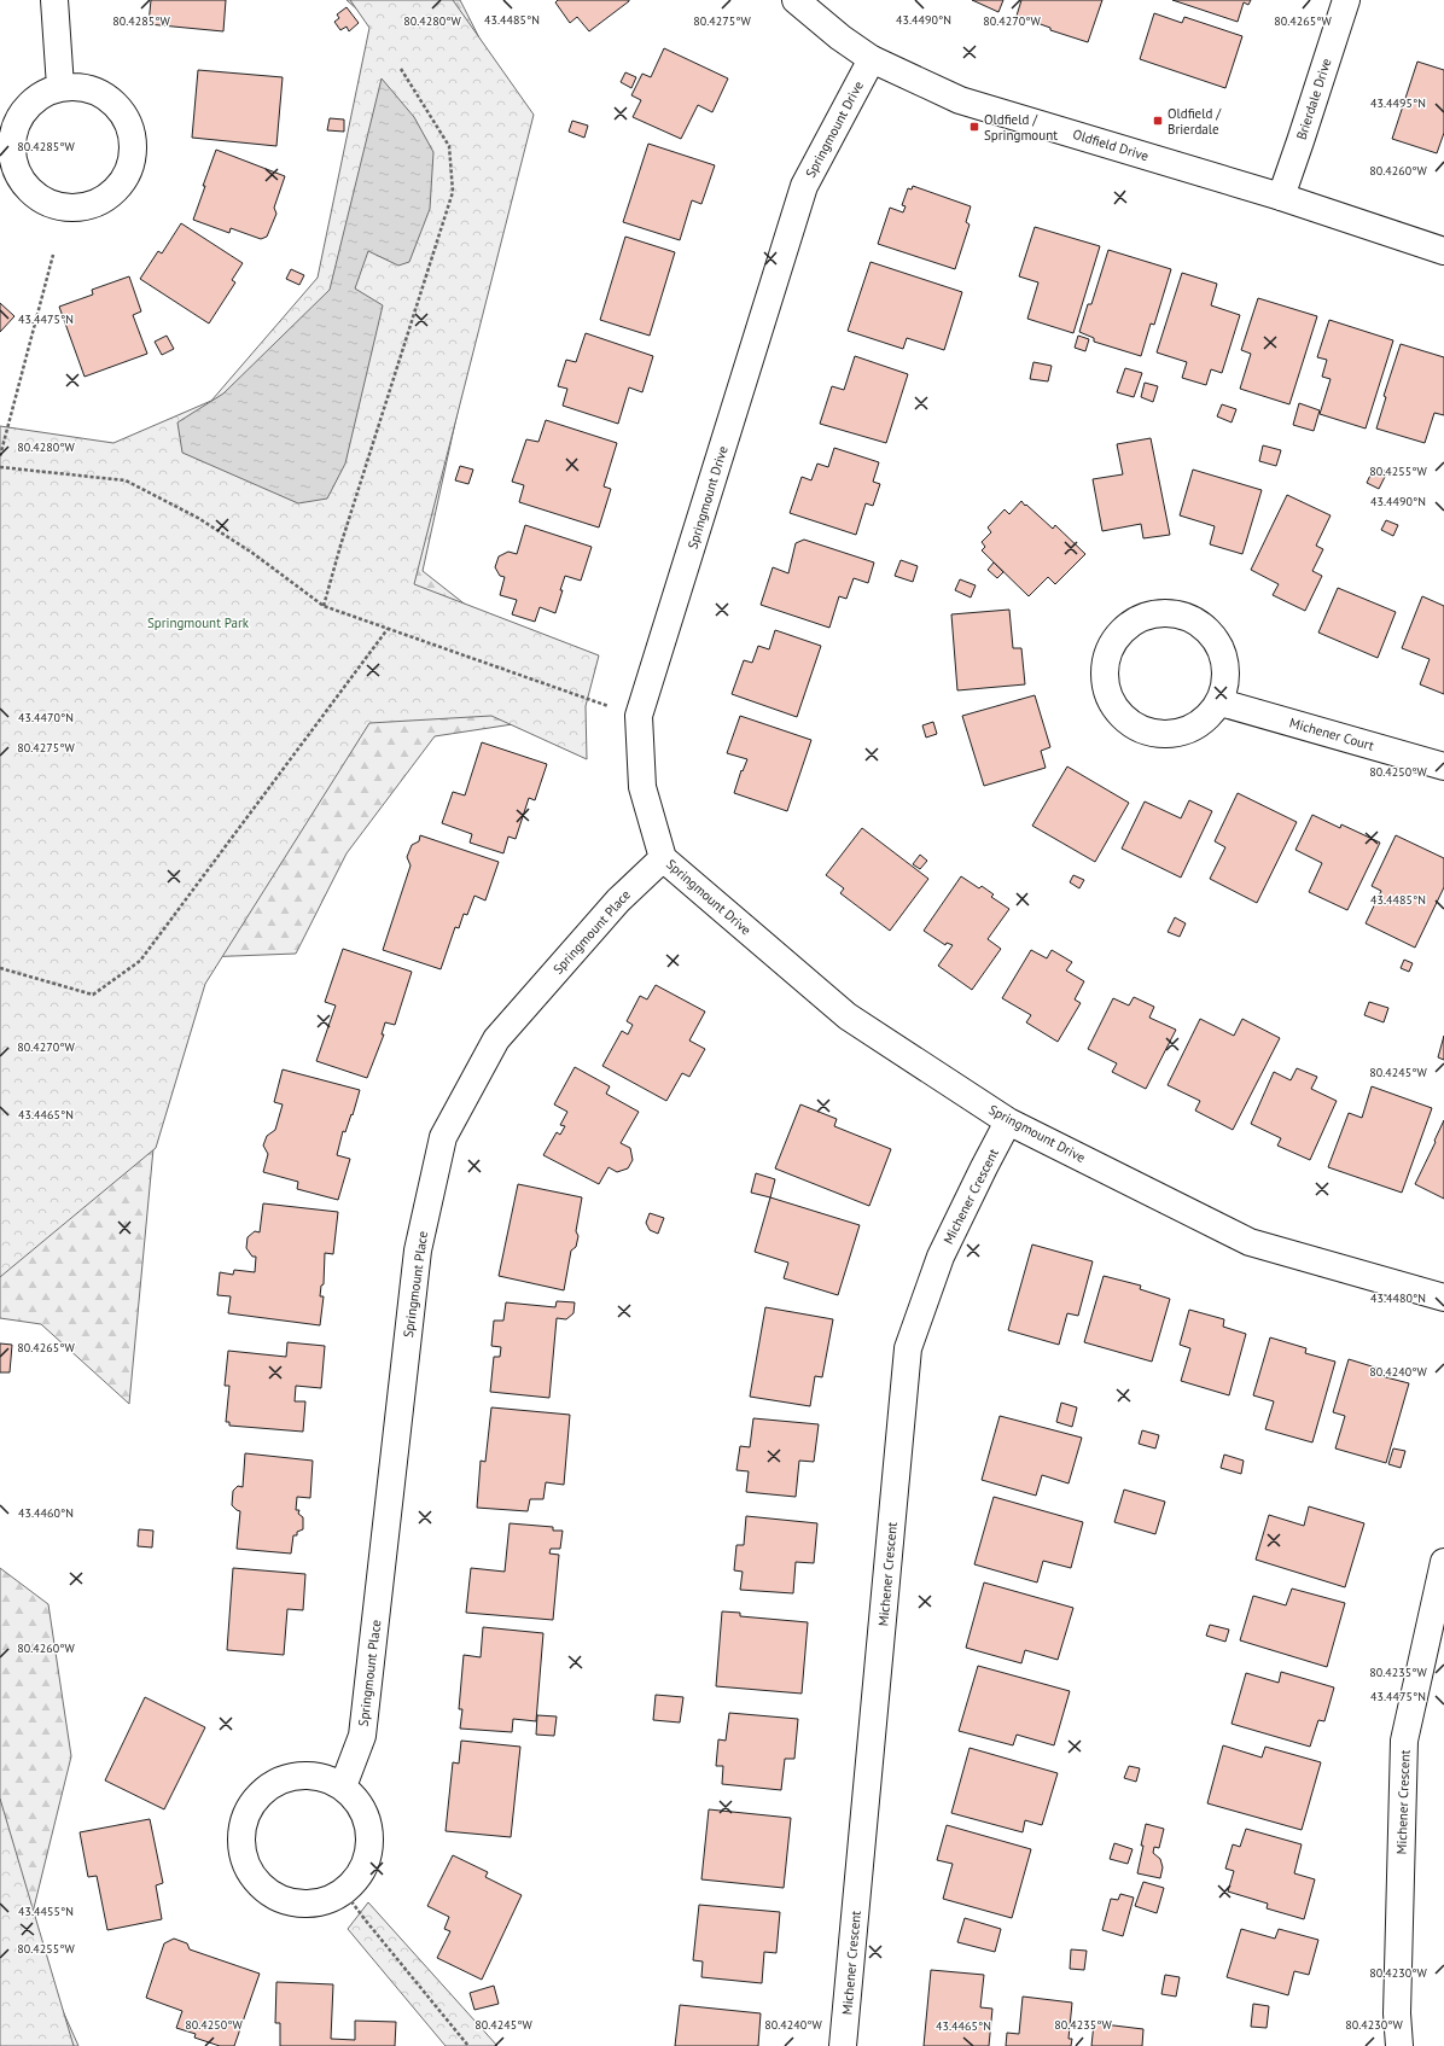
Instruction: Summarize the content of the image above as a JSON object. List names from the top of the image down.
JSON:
{
  "streets": {
    "street": [
      "Brierdale Drive",
      "Springmount Drive",
      "Oldfield Drive",
      "Michener Court",
      "Springmount Place",
      "Michener Crescent"
    ]
  },
  "crossings": [
    ["Brierdale Drive", "Oldfield Drive"],
    ["Springmount Drive", "Oldfield Drive"],
    ["Springmount Drive", "Springmount Place"],
    ["Springmount Drive", "Michener Crescent"]
  ],
  "parks": ["Springmount Park"],
  "places": {
    "transit": ["Oldfield / Brierdale", "Oldfield / Springmount"]
  },
  "coordinates": [
    "43.4485°N",
    "43.4490°N",
    "80.4285°W",
    "80.4280°W",
    "80.4275°W",
    "80.4270°W",
    "80.4265°W",
    "43.4495°N",
    "80.4260°W",
    "43.4475°N",
    "80.4255°W",
    "43.4470°N",
    "80.4250°W",
    "80.4245°W",
    "43.4465°N",
    "43.4480°N",
    "80.4240°W",
    "43.4460°N",
    "80.4235°W",
    "43.4455°N",
    "80.4230°W"
  ]
}
